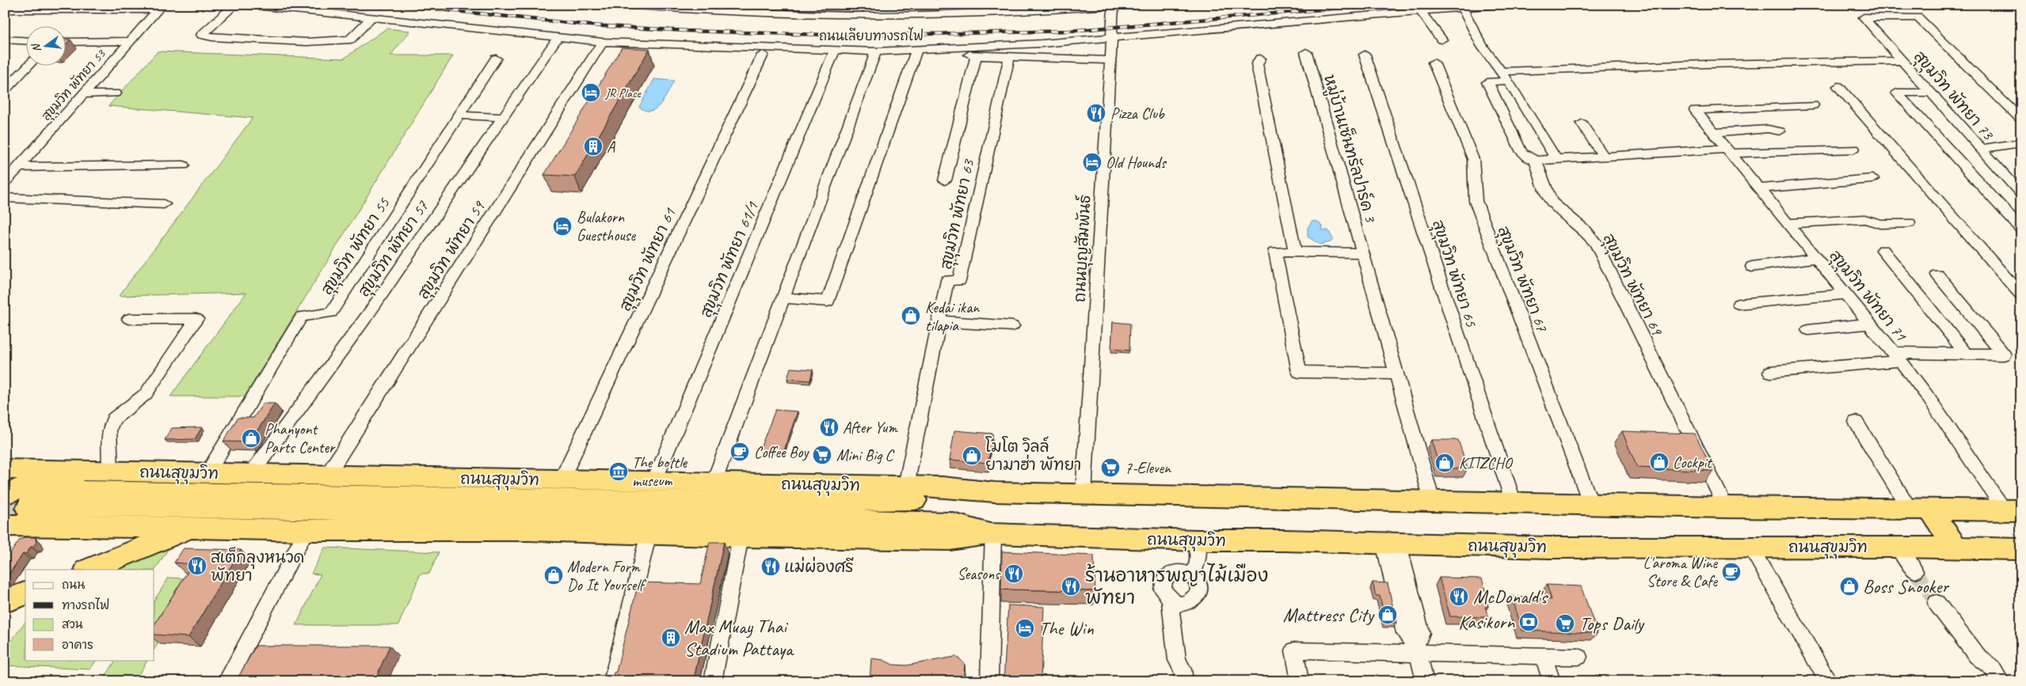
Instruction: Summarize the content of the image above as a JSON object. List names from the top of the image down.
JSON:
{
  "streets": {
    "highway": ["ถนนสุขุมวิท"],
    "street": [
      "ถนนเลียบทางรถไฟ",
      "สุขุมวิท พัทยา 53",
      "สุขุมวิท พัทยา 73",
      "หมู่บ้านเซ็นทรัลปาร์ค 3",
      "สุขุมวิท พัทยา 63",
      "สุขุมวิท พัทยา 55",
      "สุขุมวิท พัทยา 57",
      "ถนนบุญสัมพันธ์",
      "สุขุมวิท พัทยา 59",
      "สุขุมวิท พัทยา 61",
      "สุขุมวิท พัทยา 61/1",
      "สุขุมวิท พัทยา 65",
      "สุขุมวิท พัทยา 67",
      "สุขุมวิท พัทยา 69",
      "สุขุมวิท พัทยา 71"
    ]
  },
  "crossings": [
    ["ถนนเลียบทางรถไฟ", "สุขุมวิท พัทยา 57"],
    ["ถนนเลียบทางรถไฟ", "ถนนบุญสัมพันธ์"],
    ["ถนนเลียบทางรถไฟ", "สุขุมวิท พัทยา 59"],
    ["ถนนเลียบทางรถไฟ", "สุขุมวิท พัทยา 61/1"],
    ["หมู่บ้านเซ็นทรัลปาร์ค 3", "ถนนสุขุมวิท"],
    ["สุขุมวิท พัทยา 63", "ถนนสุขุมวิท"],
    ["สุขุมวิท พัทยา 55", "ถนนสุขุมวิท"],
    ["สุขุมวิท พัทยา 57", "ถนนสุขุมวิท"],
    ["ถนนบุญสัมพันธ์", "ถนนสุขุมวิท"],
    ["สุขุมวิท พัทยา 59", "ถนนสุขุมวิท"],
    ["สุขุมวิท พัทยา 61", "ถนนสุขุมวิท"],
    ["สุขุมวิท พัทยา 61/1", "ถนนสุขุมวิท"],
    ["สุขุมวิท พัทยา 65", "ถนนสุขุมวิท"],
    ["สุขุมวิท พัทยา 67", "ถนนสุขุมวิท"],
    ["สุขุมวิท พัทยา 69", "ถนนสุขุมวิท"],
    ["สุขุมวิท พัทยา 71", "ถนนสุขุมวิท"]
  ],
  "places": {
    "hotel": [
      "JR Place",
      "Old Hounds",
      "Bulakorn Guesthouse",
      "The Win"
    ],
    "restaurant": [
      "Pizza Club",
      "After Yum",
      "สเต็กลุงหนวด พัทยา",
      "แม่ผ่องศรี",
      "Seasons",
      "ร้านอาหารพญาไม้เมือง พัทยา",
      "McDonald's"
    ],
    "building": ["A", "Max Muay Thai Stadium Pattaya"],
    "shop": [
      "Kedai ikan tilapia",
      "Phanyont Parts Center",
      "โมโต วิลล์ ยามาฮ่า พัทยา",
      "Cockpit",
      "KITZCHO",
      "Modern Form Do It Yourself",
      "Boss Snooker",
      "Mattress City"
    ],
    "cafe": ["Coffee Boy", "L'aroma Wine Store & Cafe"],
    "supermarket": ["Mini Big C", "7-Eleven", "Tops Daily"],
    "museum": ["The bottle museum"],
    "bank": ["Kasikorn"]
  },
  "legend": [
    "ถนน",
    "ทางรถไฟ",
    "สวน",
    "อาคาร"
  ],
  "north": "left"
}
